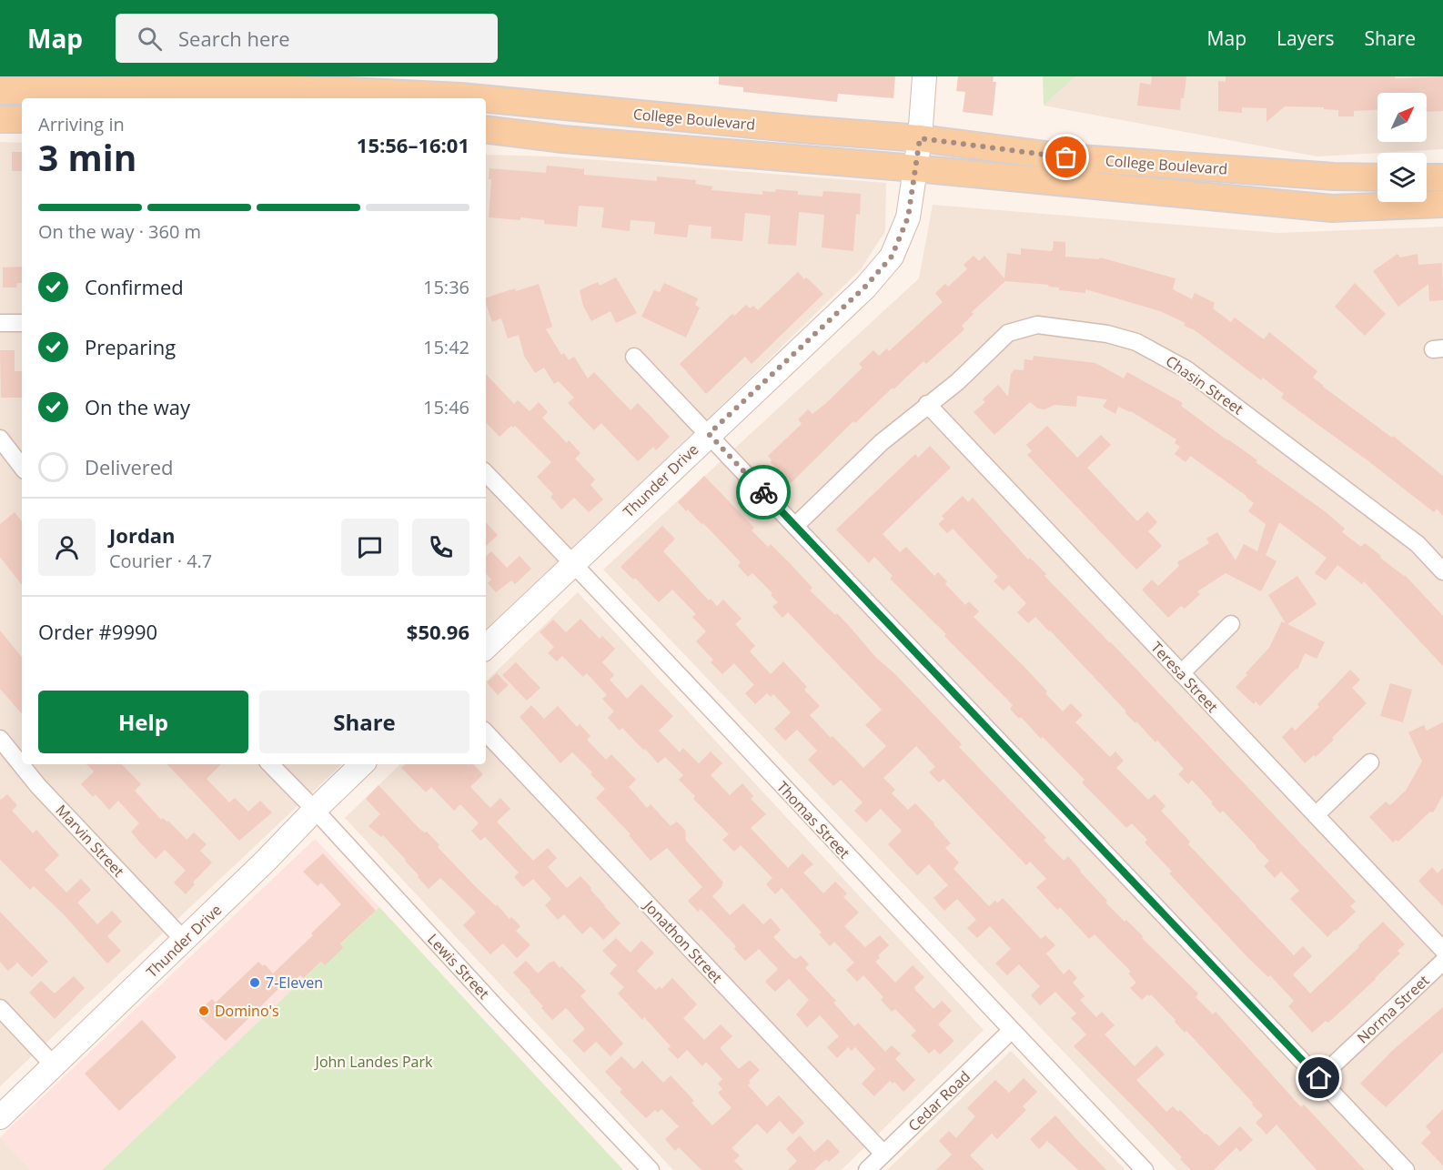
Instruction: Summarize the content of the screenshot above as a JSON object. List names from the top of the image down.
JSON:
{
  "streets": {
    "main road": ["College Boulevard"],
    "street": [
      "Chasin Street",
      "Thunder Drive",
      "Teresa Street",
      "Thomas Street",
      "Marvin Street",
      "Jonathon Street",
      "Lewis Street",
      "Norma Street",
      "Cedar Road"
    ]
  },
  "crossings": [
    ["College Boulevard", "Thunder Drive"],
    ["Chasin Street", "Teresa Street"],
    ["Thunder Drive", "Thomas Street"],
    ["Thunder Drive", "Marvin Street"],
    ["Thunder Drive", "Lewis Street"],
    ["Thomas Street", "Cedar Road"],
    ["Jonathon Street", "Cedar Road"]
  ],
  "parks": ["John Landes Park"],
  "places": ["7-Eleven", "Domino's"],
  "north": "top right",
  "page": {
    "header": "Map",
    "search": "Search here",
    "nav": ["Map", "Layers", "Share"],
    "heading": ["3 min", "Arriving in", "15:56–16:01"],
    "panel": [
      "Jordan",
      "Courier · 4.7",
      "Order #9990",
      "$50.96"
    ],
    "bar": "On the way · 360 m",
    "list": [
      ["Confirmed", "15:36"],
      ["Preparing", "15:42"],
      ["On the way", "15:46"],
      "Delivered"
    ],
    "buttons": ["Help", "Share"]
  }
}
